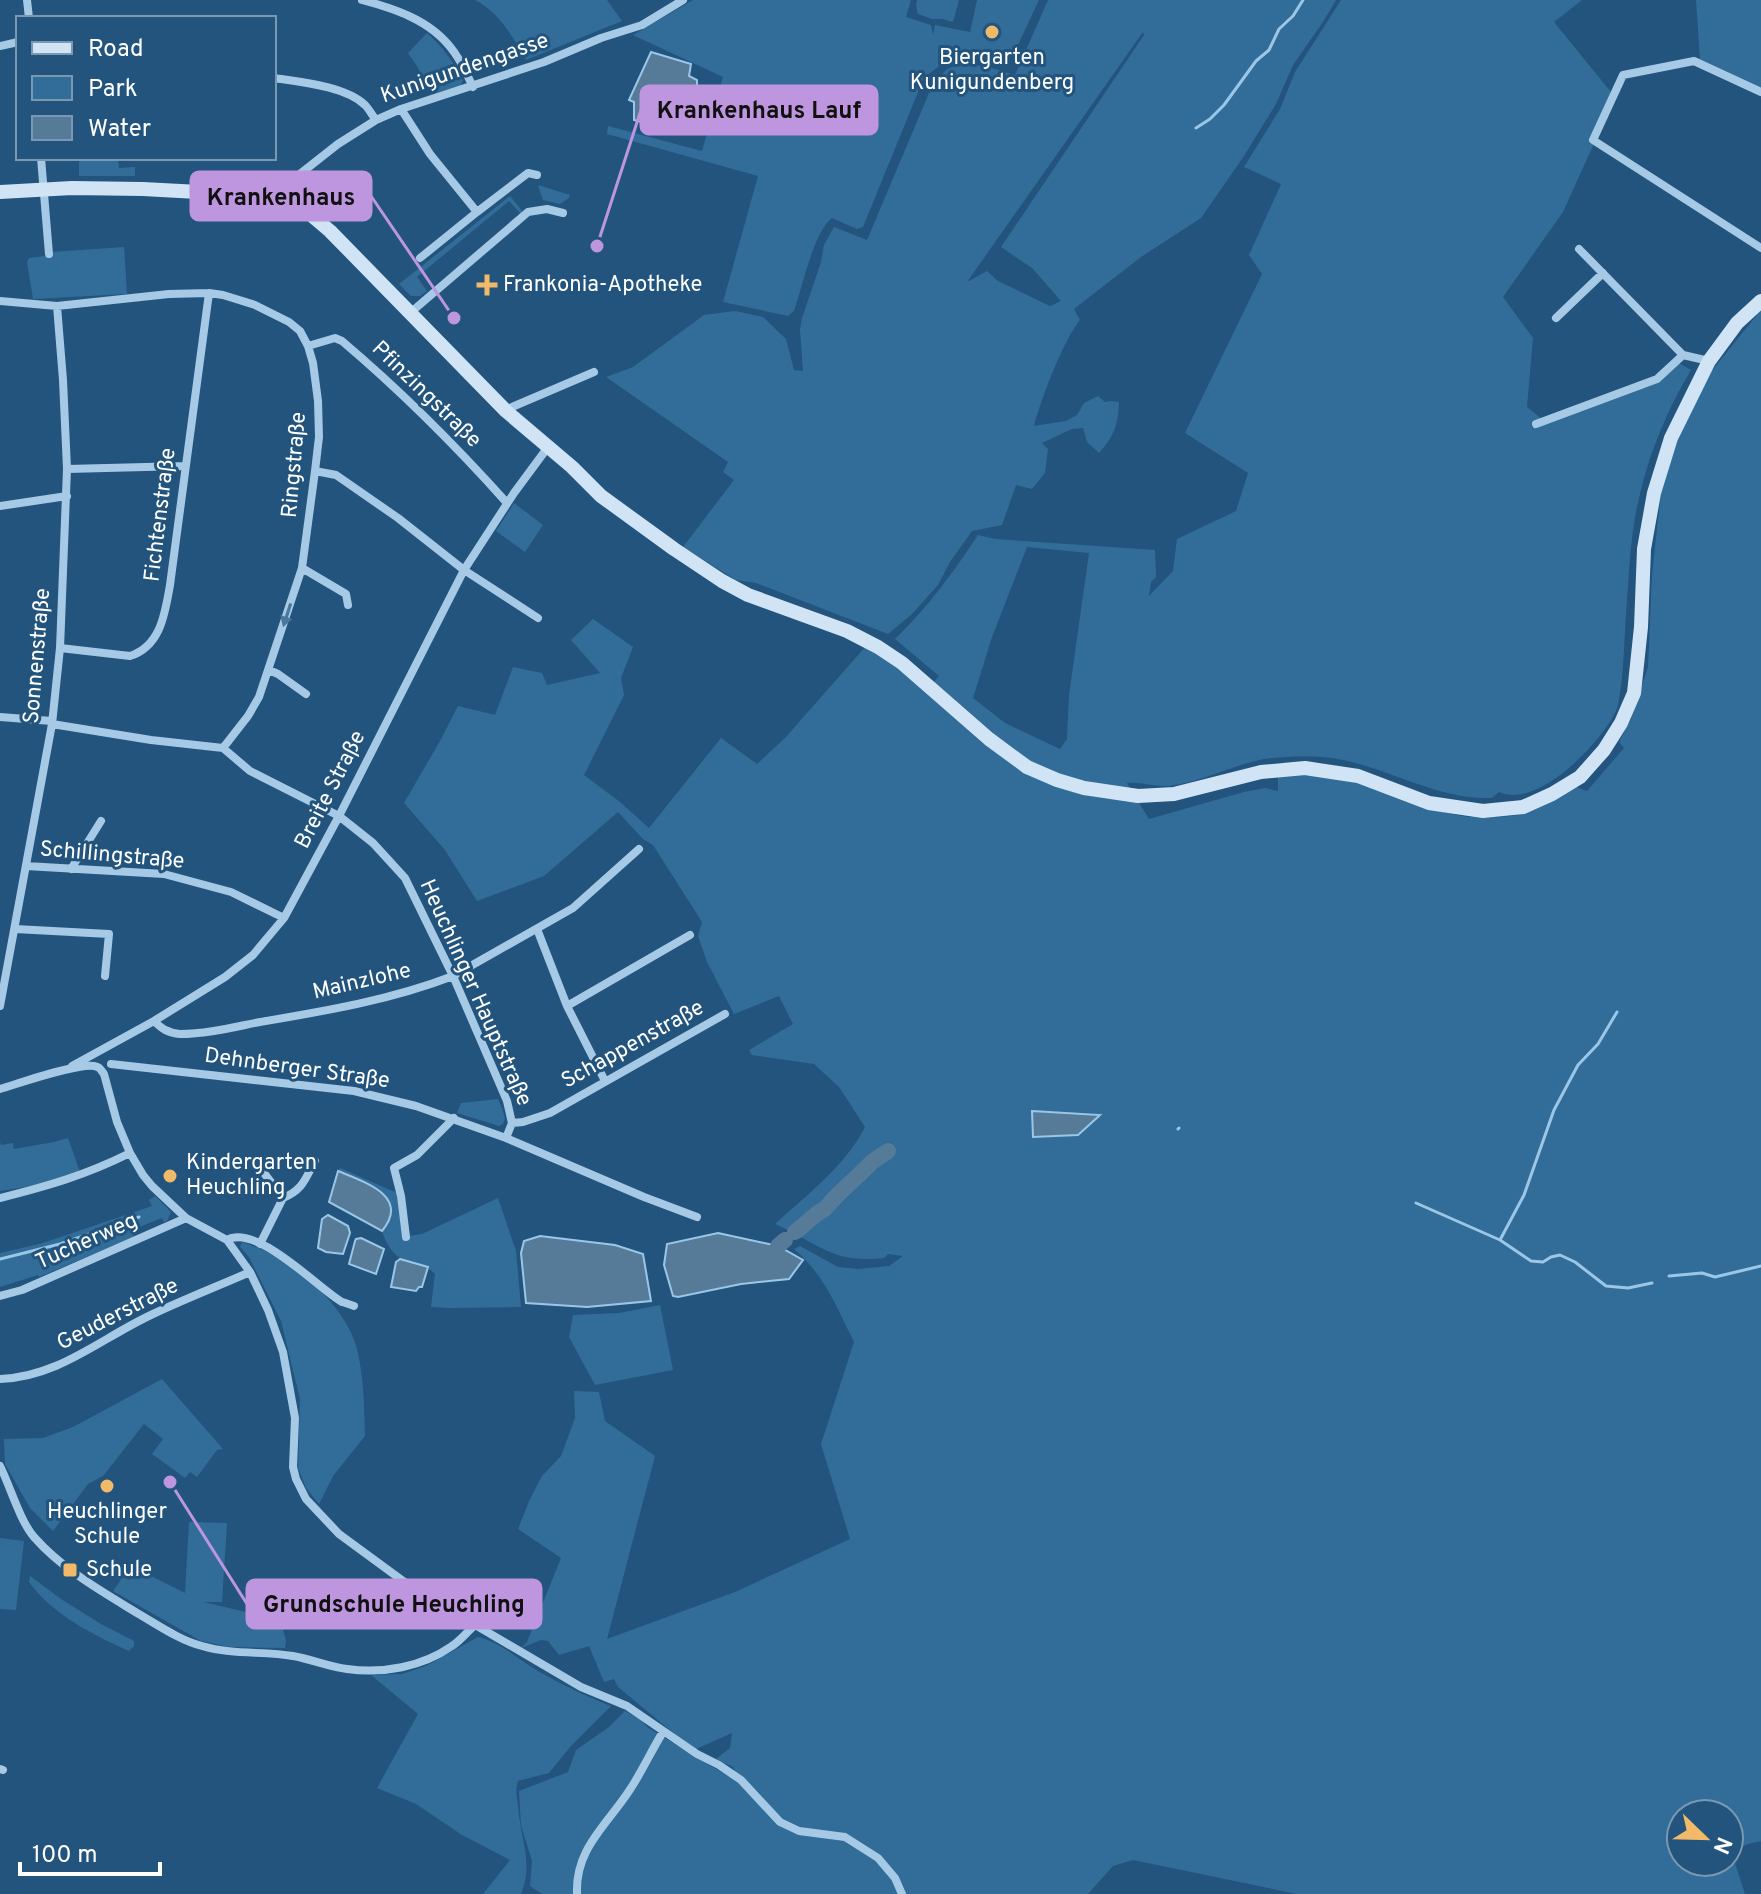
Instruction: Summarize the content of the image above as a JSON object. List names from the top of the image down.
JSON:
{
  "streets": {
    "street": [
      "Kunigundengasse",
      "Pfinzingstraße",
      "Ringstraße",
      "Fichtenstraße",
      "Sonnenstraße",
      "Breite Straße",
      "Schillingstraße",
      "Mainzlohe",
      "Heuchlinger Hauptstraße",
      "Schappenstraße",
      "Dehnberger Straße",
      "Tucherweg",
      "Geuderstraße"
    ]
  },
  "crossings": [
    ["Pfinzingstraße", "Ringstraße"],
    ["Pfinzingstraße", "Breite Straße"],
    ["Ringstraße", "Heuchlinger Hauptstraße"],
    ["Fichtenstraße", "Sonnenstraße"],
    ["Sonnenstraße", "Schillingstraße"],
    ["Breite Straße", "Schillingstraße"],
    ["Breite Straße", "Mainzlohe"],
    ["Breite Straße", "Heuchlinger Hauptstraße"],
    ["Mainzlohe", "Heuchlinger Hauptstraße"],
    ["Heuchlinger Hauptstraße", "Schappenstraße"],
    ["Heuchlinger Hauptstraße", "Dehnberger Straße"]
  ],
  "places": {
    "other": [
      "Biergarten Kunigundenberg",
      "Krankenhaus Lauf",
      "Krankenhaus",
      "Kindergarten Heuchling",
      "Grundschule Heuchling",
      "Heuchlinger Schule"
    ],
    "health": ["Frankonia-Apotheke"],
    "transit": ["Schule"]
  },
  "legend": ["Road", "Park", "Water"],
  "scale_bar": "100 m",
  "north": "bottom right"
}
